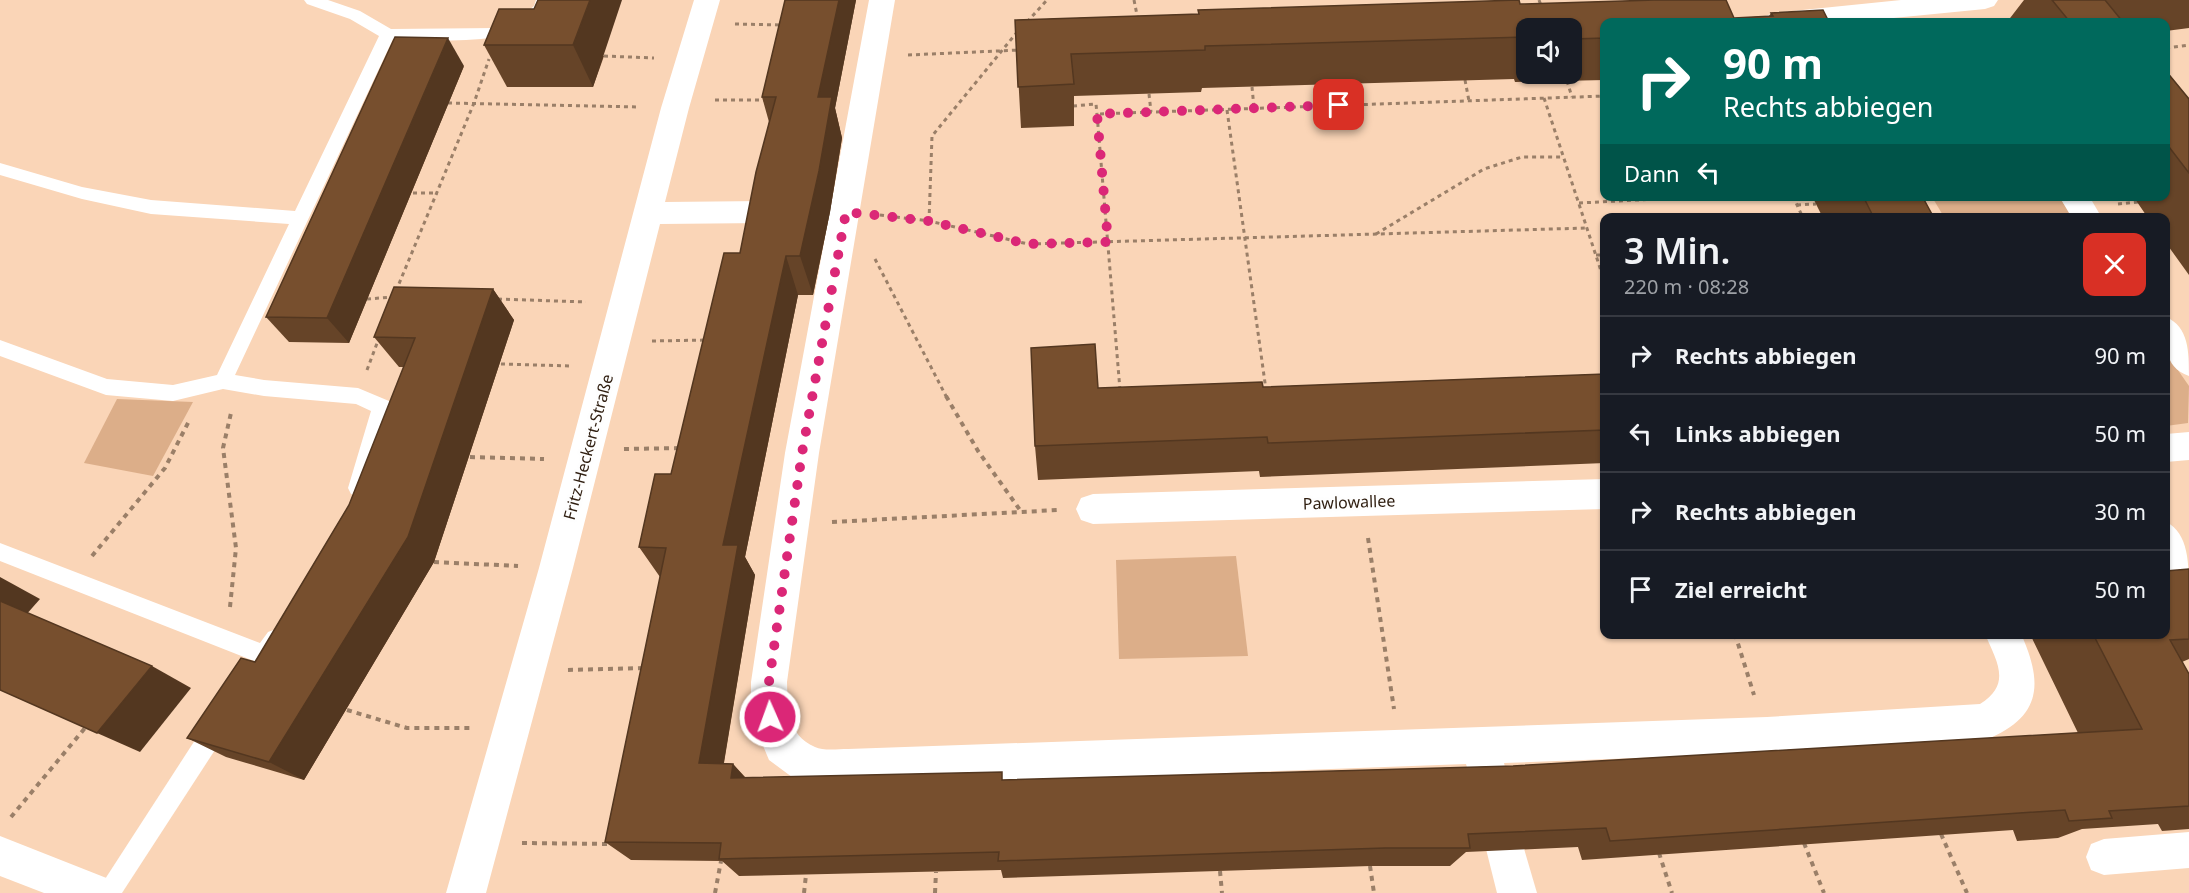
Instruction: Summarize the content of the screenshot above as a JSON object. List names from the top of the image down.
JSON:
{
  "streets": {
    "street": ["Fritz-Heckert-Straße", "Pawlowallee"]
  },
  "page": {
    "turn": ["90 m", "Rechts abbiegen"],
    "then": "Dann",
    "heading": ["3 Min.", "220 m · 08:28"],
    "list": [
      {
        "name": "Rechts abbiegen",
        "value": "90 m"
      },
      {
        "name": "Links abbiegen",
        "value": "50 m"
      },
      {
        "name": "Rechts abbiegen",
        "value": "30 m"
      },
      {
        "name": "Ziel erreicht",
        "value": "50 m"
      }
    ]
  }
}
